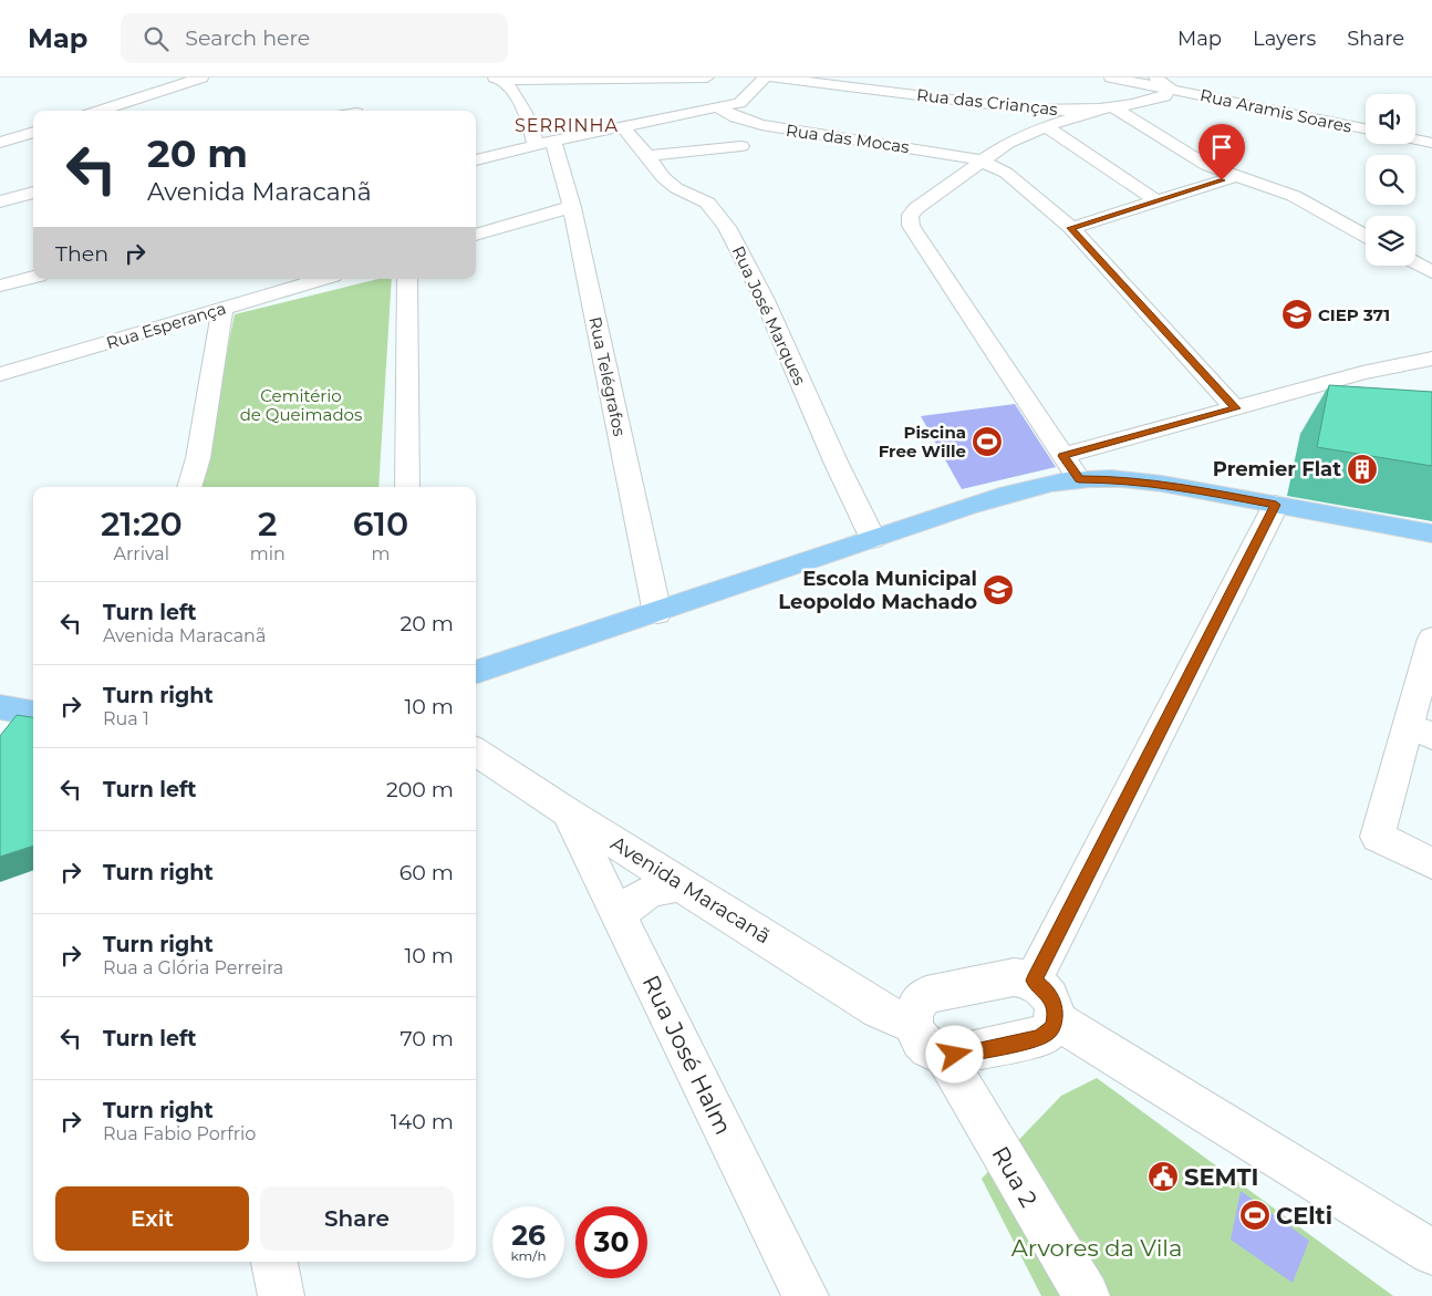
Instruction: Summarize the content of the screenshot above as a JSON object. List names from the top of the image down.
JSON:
{
  "streets": {
    "street": [
      "Rua das Crianças",
      "Rua Aramis Soares",
      "Rua das Mocas",
      "Rua José Marques",
      "Rua Esperança",
      "Rua Telégrafos",
      "Avenida Maracanã",
      "Rua José Halm",
      "Rua 2"
    ]
  },
  "crossings": [
    ["Rua das Crianças", "Rua Aramis Soares"],
    ["Avenida Maracanã", "Rua José Halm"]
  ],
  "districts": ["SERRINHA"],
  "parks": ["Cemitério de Queimados", "Arvores da Vila"],
  "places": {
    "school or university": ["CIEP 371", "Escola Municipal Leopoldo Machado"],
    "sports": ["Piscina Free Wille", "CElti"],
    "building": ["Premier Flat"],
    "public building": ["SEMTI"]
  },
  "page": {
    "header": "Map",
    "search": "Search here",
    "nav": ["Map", "Layers", "Share"],
    "turn": ["20 m", "Avenida Maracanã"],
    "then": "Then",
    "eta": [
      "21:20",
      "Arrival",
      "2",
      "min",
      "610",
      "m"
    ],
    "list": [
      {
        "name": "Turn left",
        "note": "Avenida Maracanã",
        "value": "20 m"
      },
      {
        "name": "Turn right",
        "note": "Rua 1",
        "value": "10 m"
      },
      {
        "name": "Turn left",
        "value": "200 m"
      },
      {
        "name": "Turn right",
        "value": "60 m"
      },
      {
        "name": "Turn right",
        "note": "Rua a Glória Perreira",
        "value": "10 m"
      },
      {
        "name": "Turn left",
        "value": "70 m"
      },
      {
        "name": "Turn right",
        "note": "Rua Fabio Porfrio",
        "value": "140 m"
      }
    ],
    "buttons": ["Exit", "Share"],
    "speed": "26 km/h",
    "limit": "30"
  }
}
